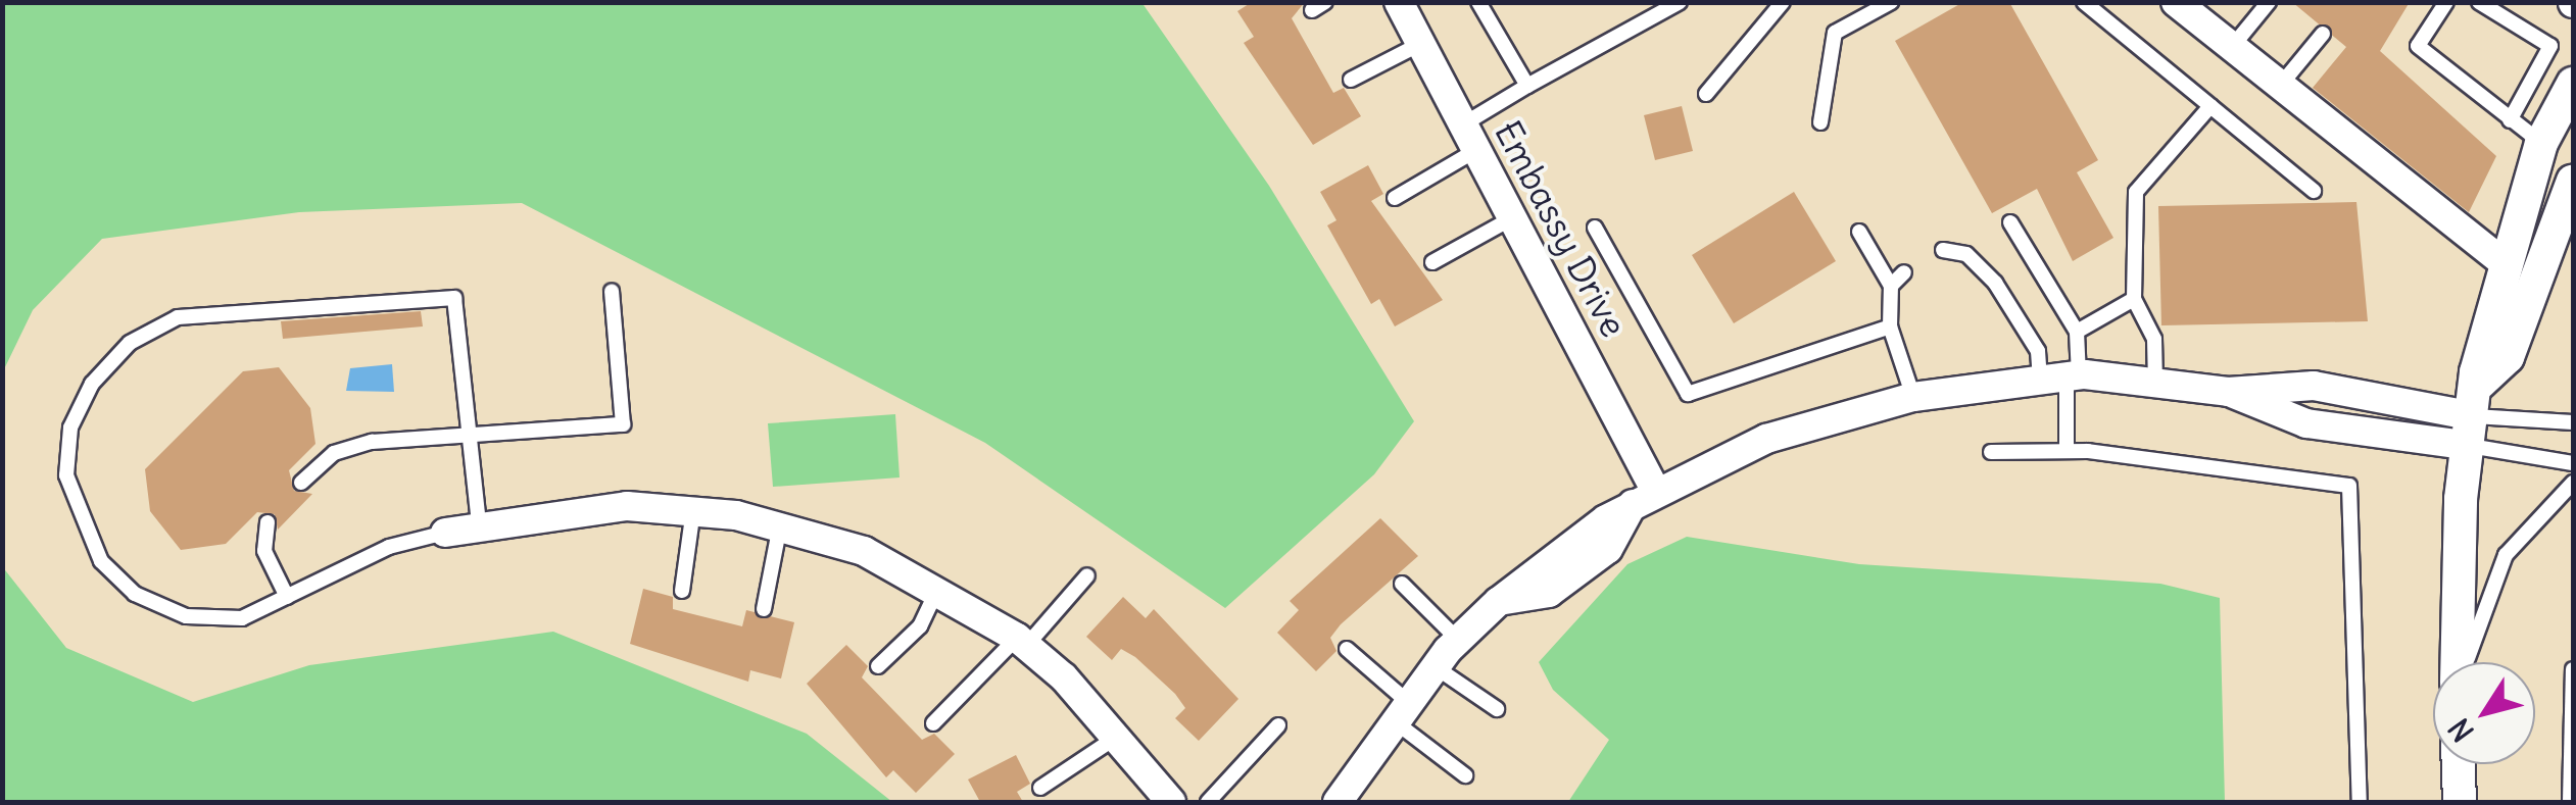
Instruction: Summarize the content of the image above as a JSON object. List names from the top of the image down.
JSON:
{
  "streets": {
    "street": ["Embassy Drive"]
  },
  "north": "bottom left"
}
